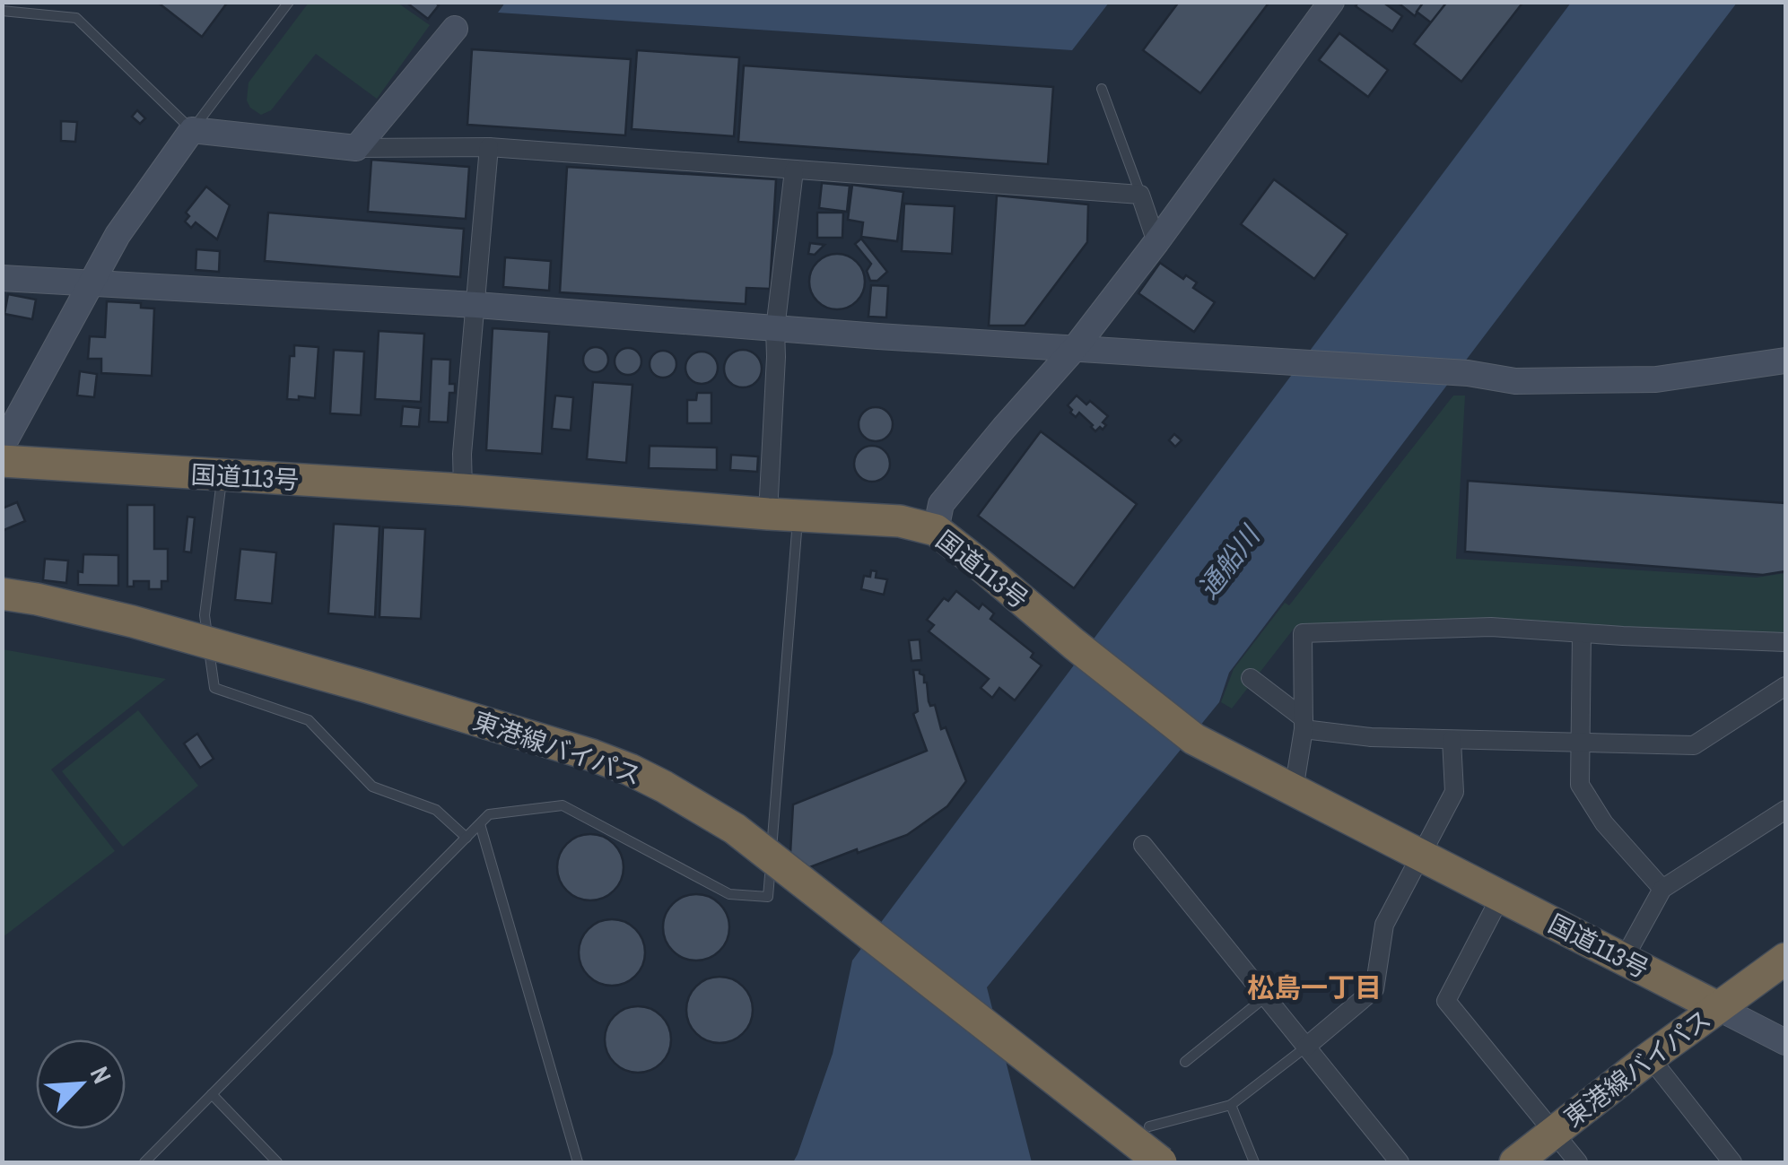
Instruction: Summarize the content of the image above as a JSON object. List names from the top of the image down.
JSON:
{
  "streets": {
    "highway": ["国道113号", "東港線バイパス"]
  },
  "crossings": [
    ["国道113号", "東港線バイパス"]
  ],
  "districts": ["松島一丁目"],
  "water": ["通船川"],
  "north": "top right"
}
